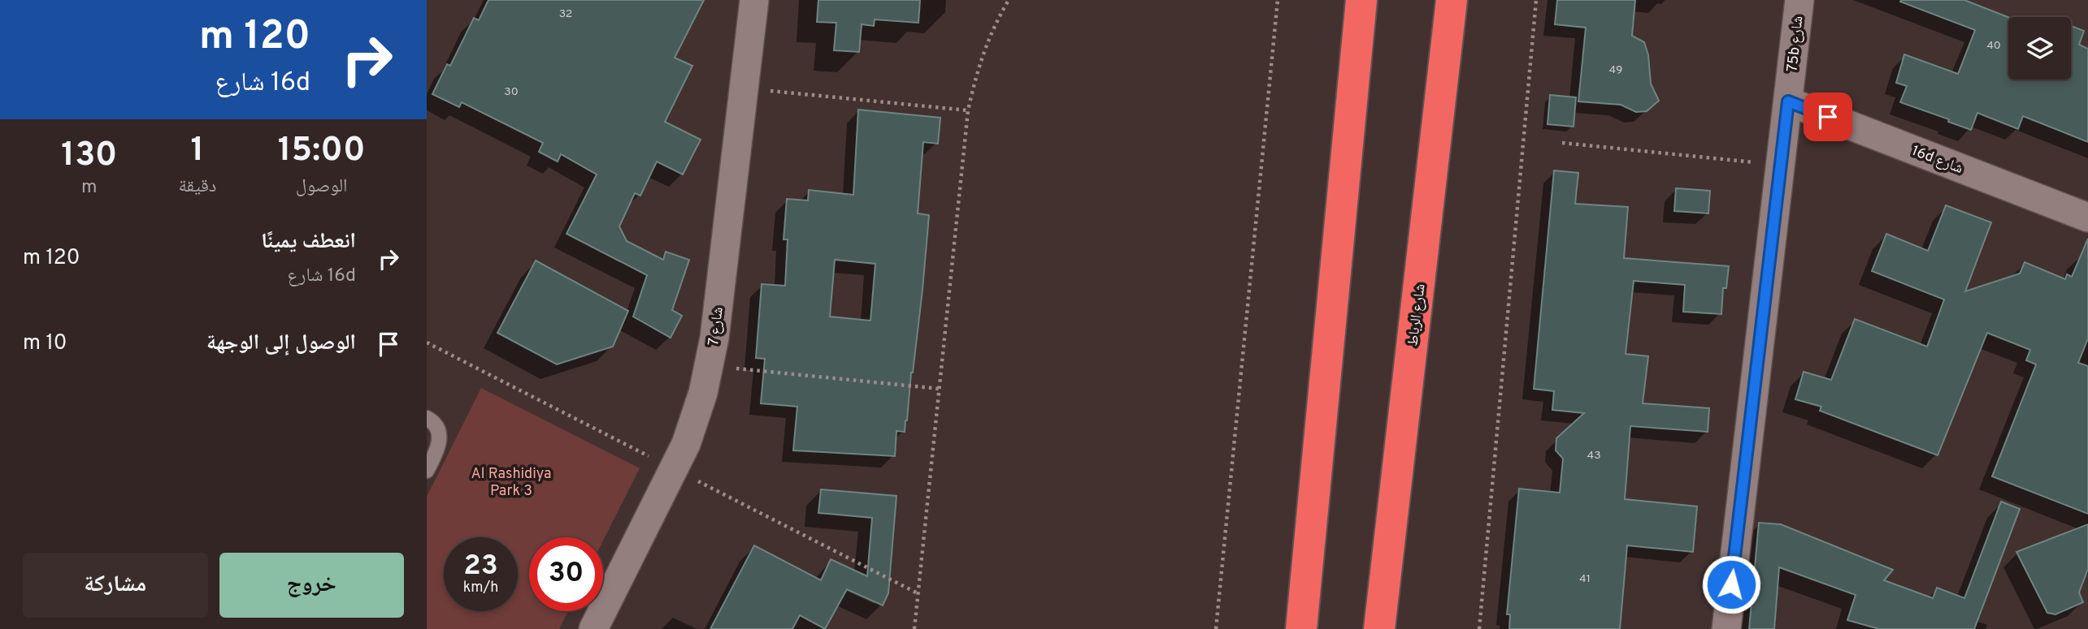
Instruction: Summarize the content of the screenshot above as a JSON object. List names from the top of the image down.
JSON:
{
  "streets": {
    "highway": ["شارع الرباط"],
    "street": ["75b شارع", "16d شارع", "شارع 7"]
  },
  "crossings": [
    ["75b شارع", "16d شارع"]
  ],
  "parks": ["Al Rashidiya Park 3"],
  "house_numbers": [
    "32",
    "40",
    "49",
    "30",
    "43",
    "41"
  ],
  "page": {
    "turn": ["120 m", "16d شارع"],
    "eta": [
      "15:00",
      "الوصول",
      "1",
      "دقيقة",
      "130",
      "m"
    ],
    "list": [
      {
        "name": "انعطف يمينًا",
        "note": "16d شارع",
        "value": "120 m"
      },
      {
        "name": "الوصول إلى الوجهة",
        "value": "10 m"
      }
    ],
    "speed": "23 km/h",
    "limit": "30",
    "buttons": ["خروج", "مشاركة"]
  }
}
